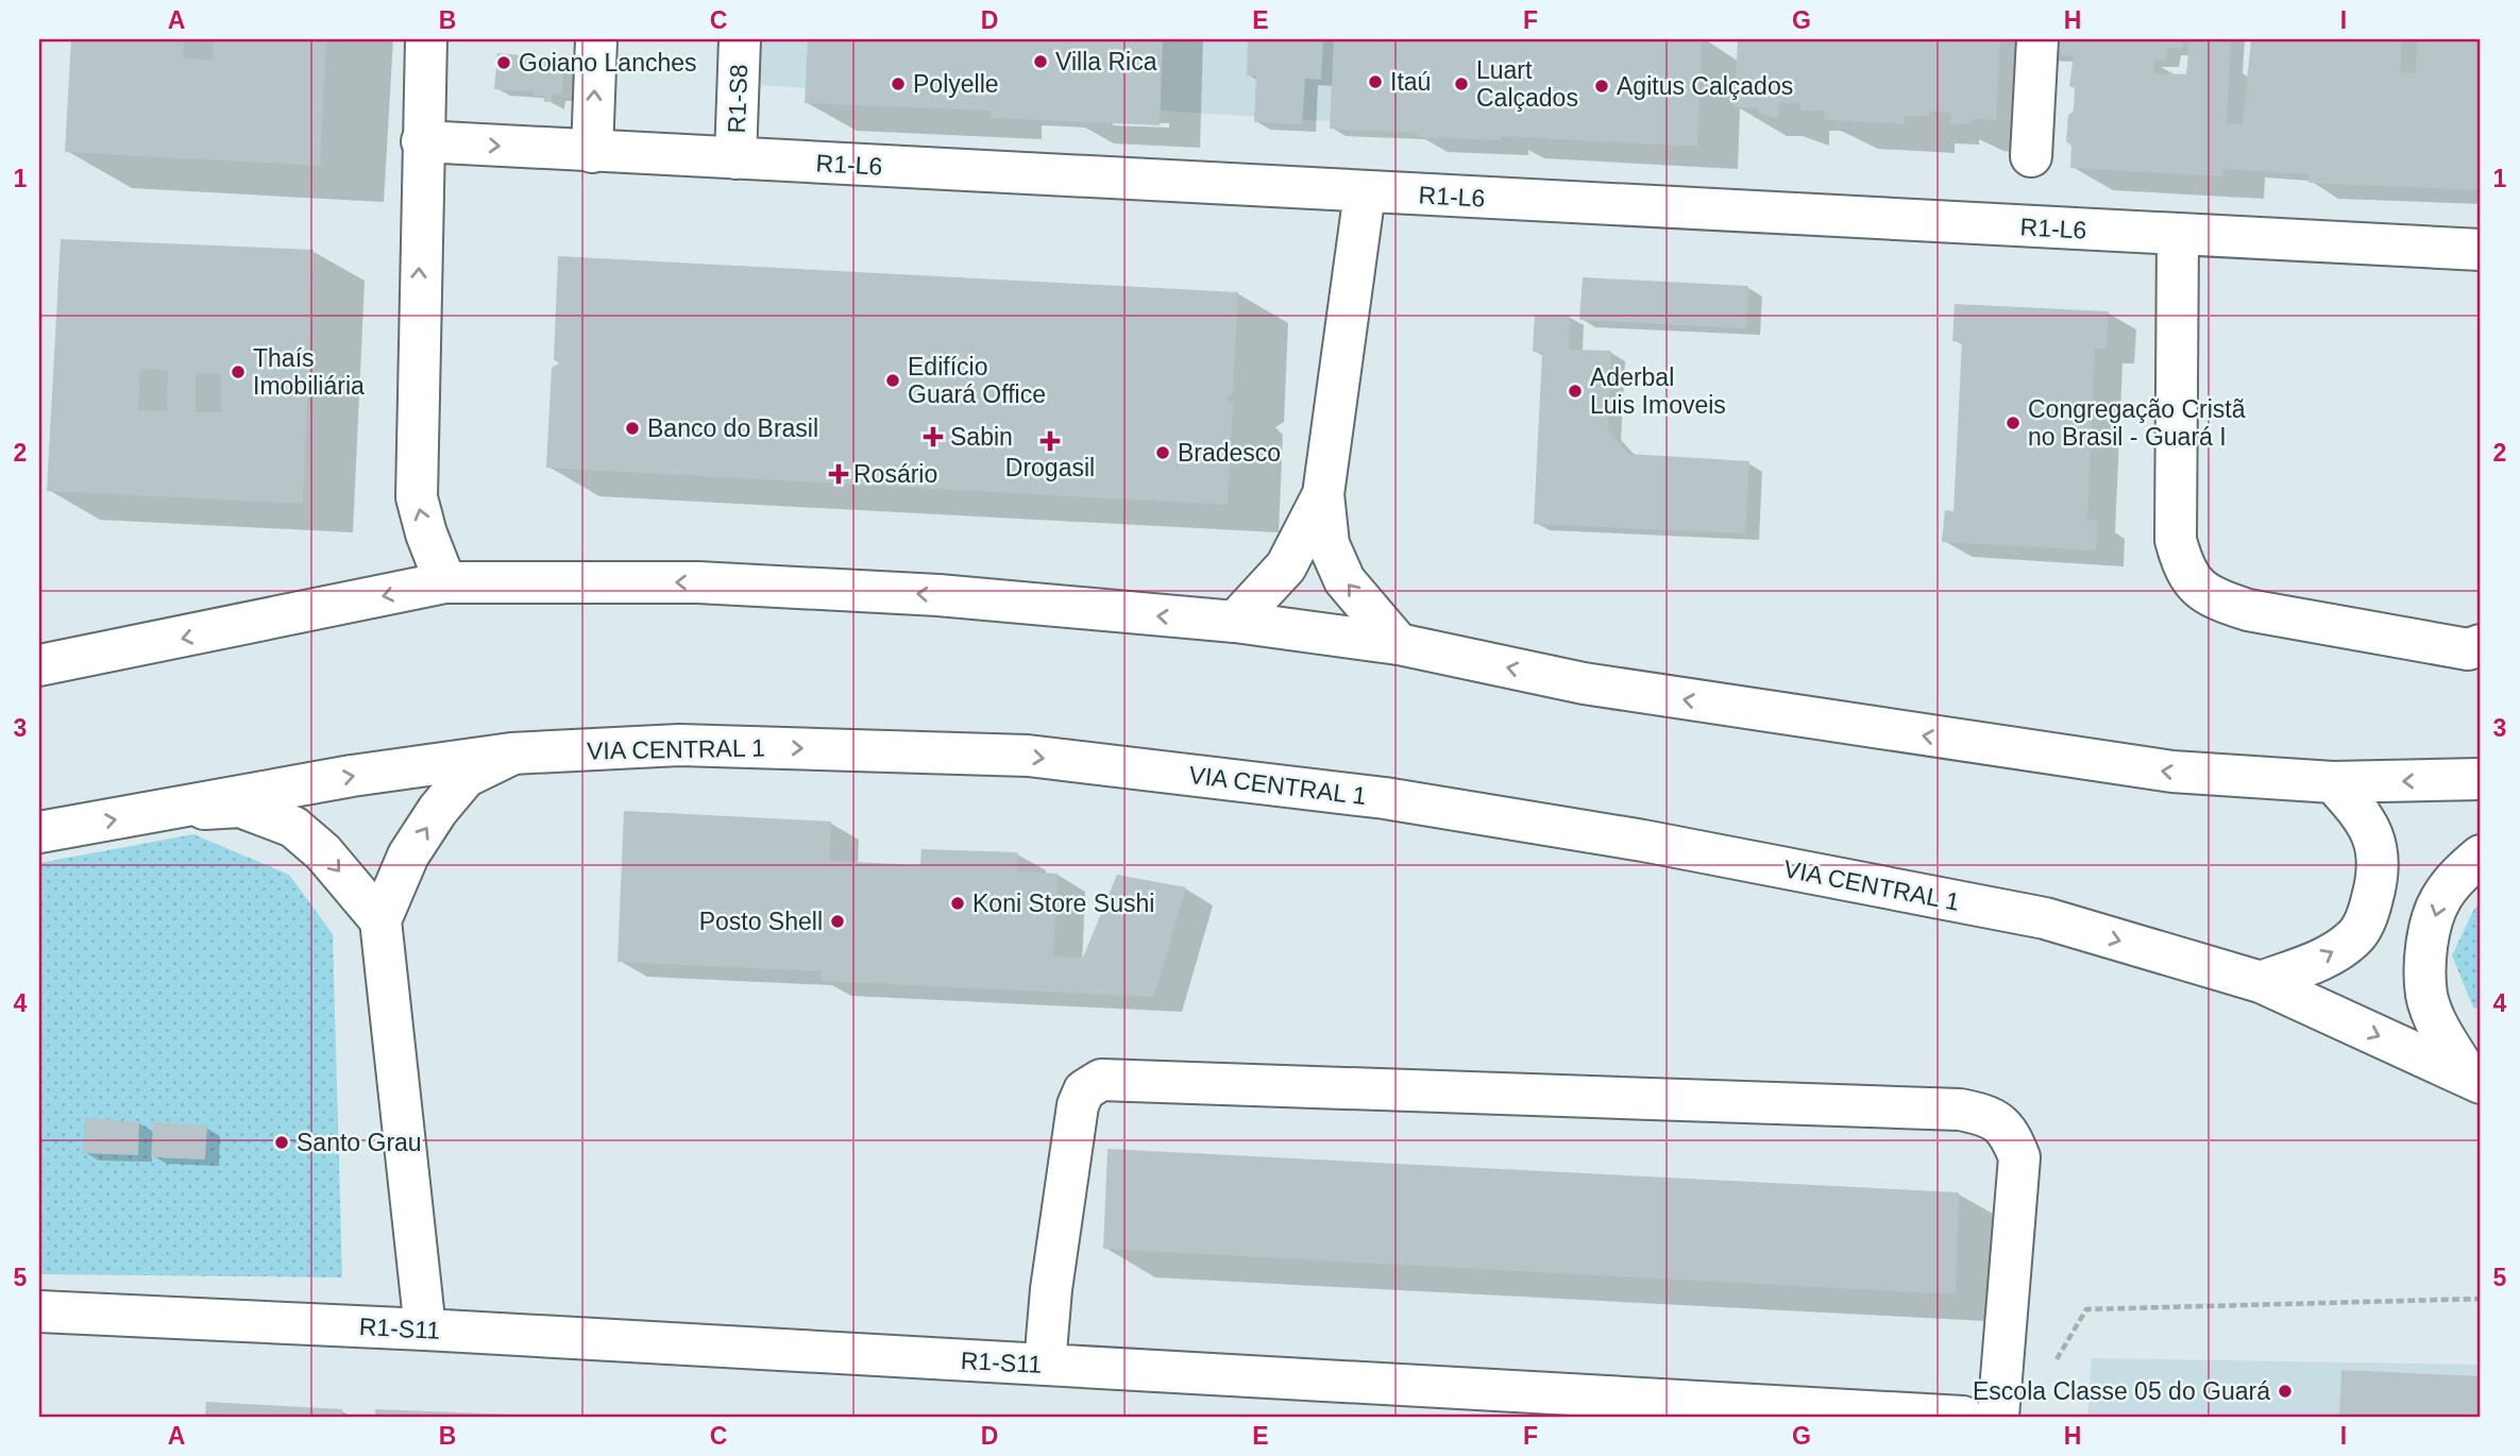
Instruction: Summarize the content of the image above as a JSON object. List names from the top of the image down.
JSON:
{
  "streets": {
    "main road": [
      "R1-S8",
      "R1-L6",
      "VIA CENTRAL 1",
      "R1-S11"
    ]
  },
  "crossings": [
    ["R1-S8", "R1-L6"]
  ],
  "places": {
    "other": [
      "Villa Rica",
      "Goiano Lanches",
      "Itaú",
      "Polyelle",
      "Luart Calçados",
      "Agitus Calçados",
      "Thaís Imobiliária",
      "Edifício Guará Office",
      "Aderbal Luis Imoveis",
      "Congregação Cristã no Brasil - Guará I",
      "Banco do Brasil",
      "Bradesco",
      "Koni Store Sushi",
      "Posto Shell",
      "Santo Grau",
      "Escola Classe 05 do Guará"
    ],
    "health": ["Sabin", "Drogasil", "Rosário"]
  },
  "grid": {
    "columns": [
      "A",
      "B",
      "C",
      "D",
      "E",
      "F",
      "G",
      "H",
      "I"
    ],
    "rows": [
      "1",
      "2",
      "3",
      "4",
      "5"
    ]
  }
}
